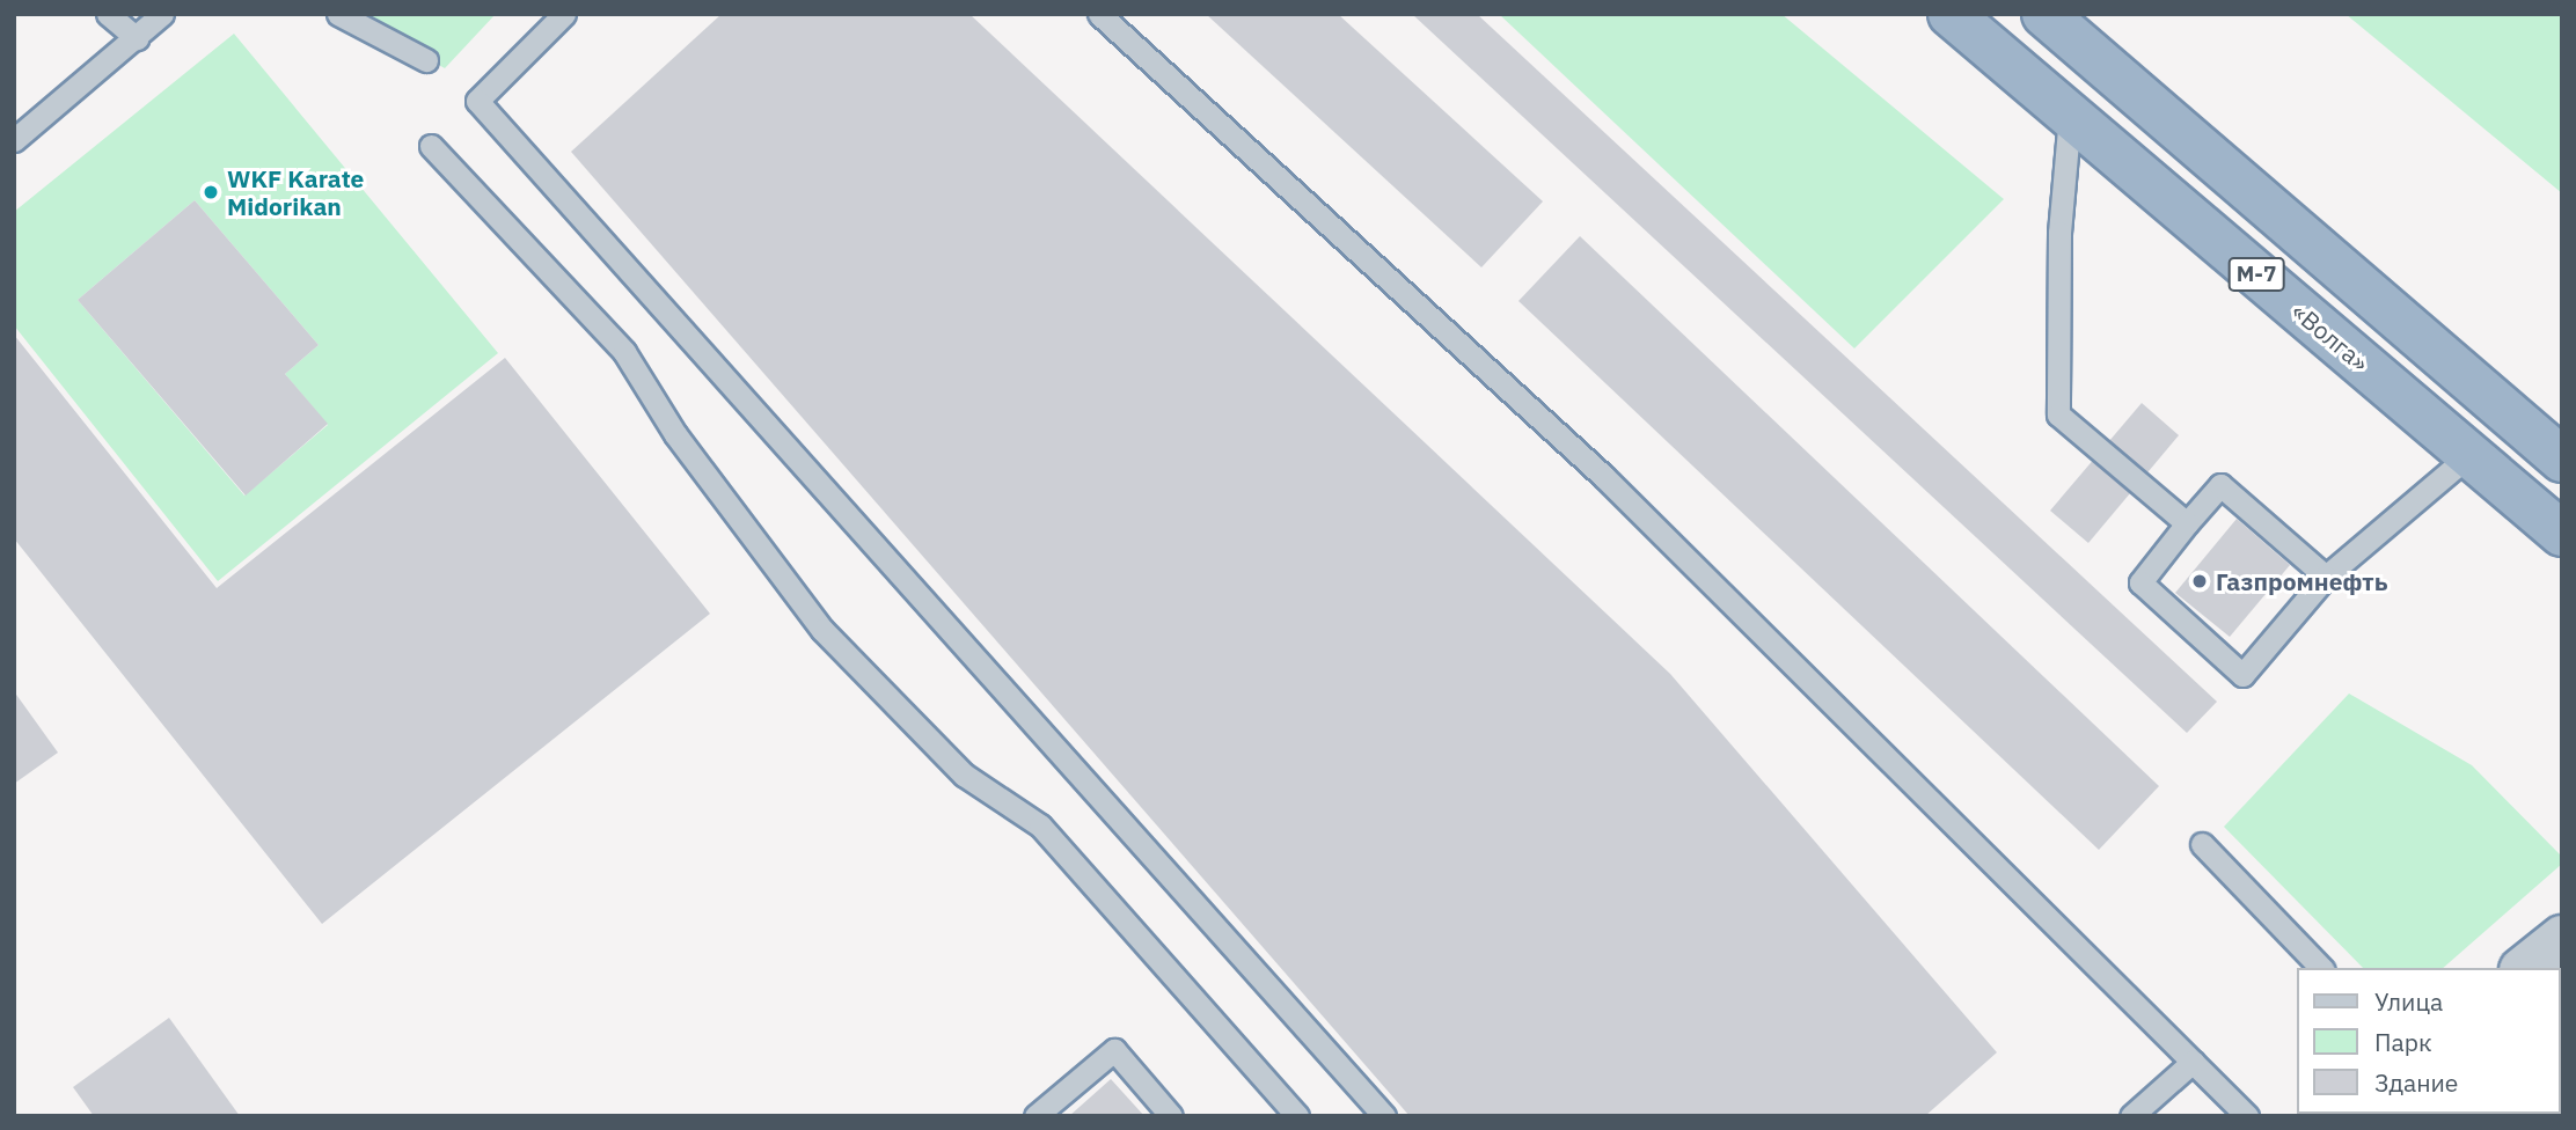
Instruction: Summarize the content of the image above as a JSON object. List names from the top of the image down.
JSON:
{
  "streets": {
    "highway": ["М-7", "«Волга»"]
  },
  "places": ["WKF Karate Midorikan", "Газпромнефть"],
  "legend": ["Улица", "Парк", "Здание"]
}
